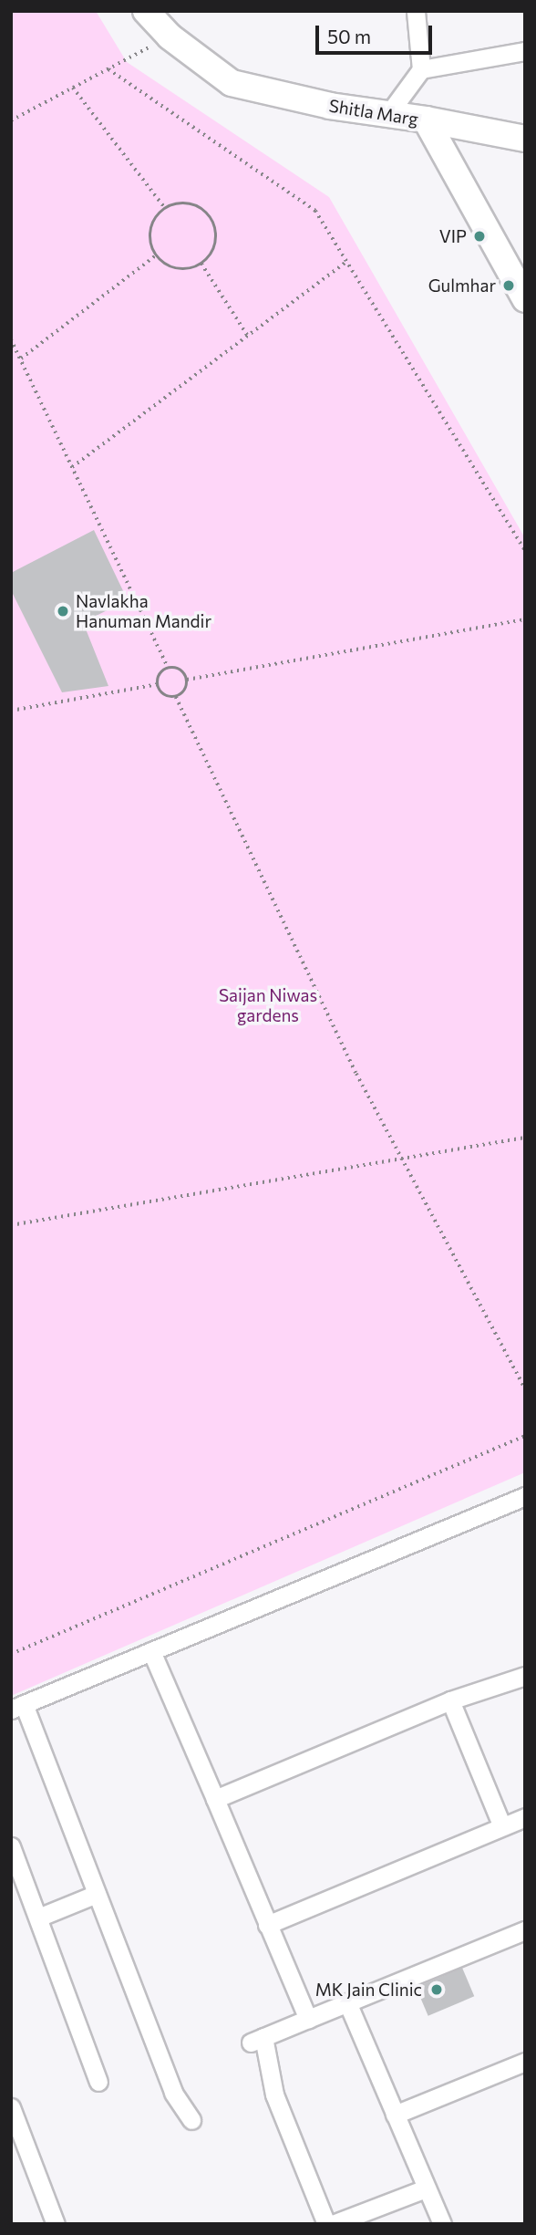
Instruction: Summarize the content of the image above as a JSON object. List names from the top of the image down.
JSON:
{
  "streets": {
    "main road": ["Shitla Marg"]
  },
  "parks": ["Saijan Niwas gardens"],
  "places": [
    "VIP",
    "Gulmhar",
    "Navlakha Hanuman Mandir",
    "MK Jain Clinic"
  ],
  "scale_bar": "50 m"
}
